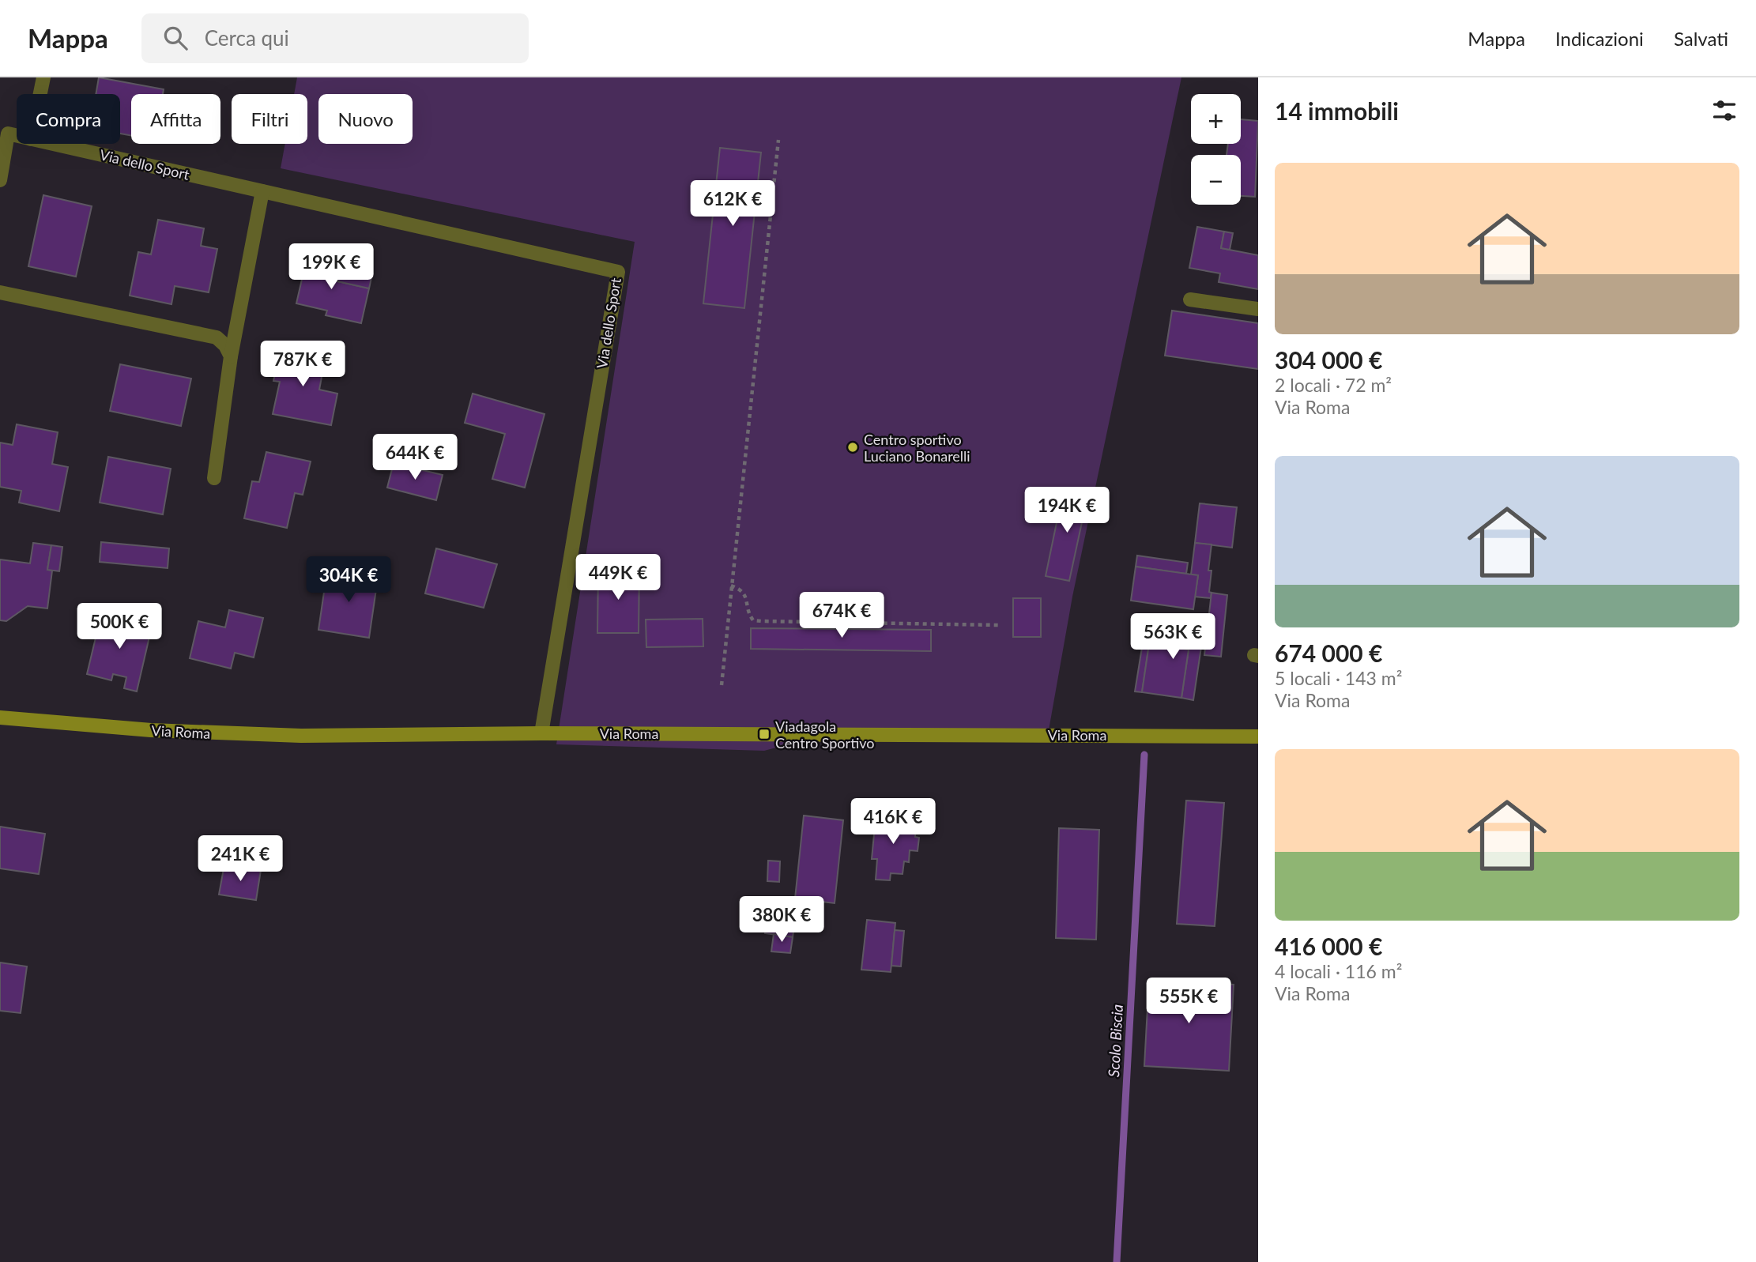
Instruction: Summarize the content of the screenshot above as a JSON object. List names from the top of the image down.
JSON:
{
  "streets": {
    "main road": ["Via Roma"],
    "street": ["Via dello Sport"]
  },
  "crossings": [
    ["Via dello Sport", "Via Roma"]
  ],
  "water": ["Scolo Biscia"],
  "places": {
    "other": ["Centro sportivo Luciano Bonarelli"],
    "transit": ["Viadagola Centro Sportivo"]
  },
  "page": {
    "header": "Mappa",
    "search": "Cerca qui",
    "nav": ["Mappa", "Indicazioni", "Salvati"],
    "heading": "14 immobili",
    "map_buttons": ["+", "−"],
    "chip": [
      "Compra",
      "Affitta",
      "Filtri",
      "Nuovo"
    ],
    "list": [
      {
        "name": "304 000 €",
        "note": "2 locali · 72 m² · Via Roma"
      },
      {
        "name": "674 000 €",
        "note": "5 locali · 143 m² · Via Roma"
      },
      {
        "name": "416 000 €",
        "note": "4 locali · 116 m² · Via Roma"
      }
    ],
    "price": [
      "612K €",
      "199K €",
      "787K €",
      "644K €",
      "194K €",
      "449K €",
      "304K €",
      "674K €",
      "500K €",
      "563K €",
      "416K €",
      "241K €",
      "380K €",
      "555K €"
    ]
  }
}
